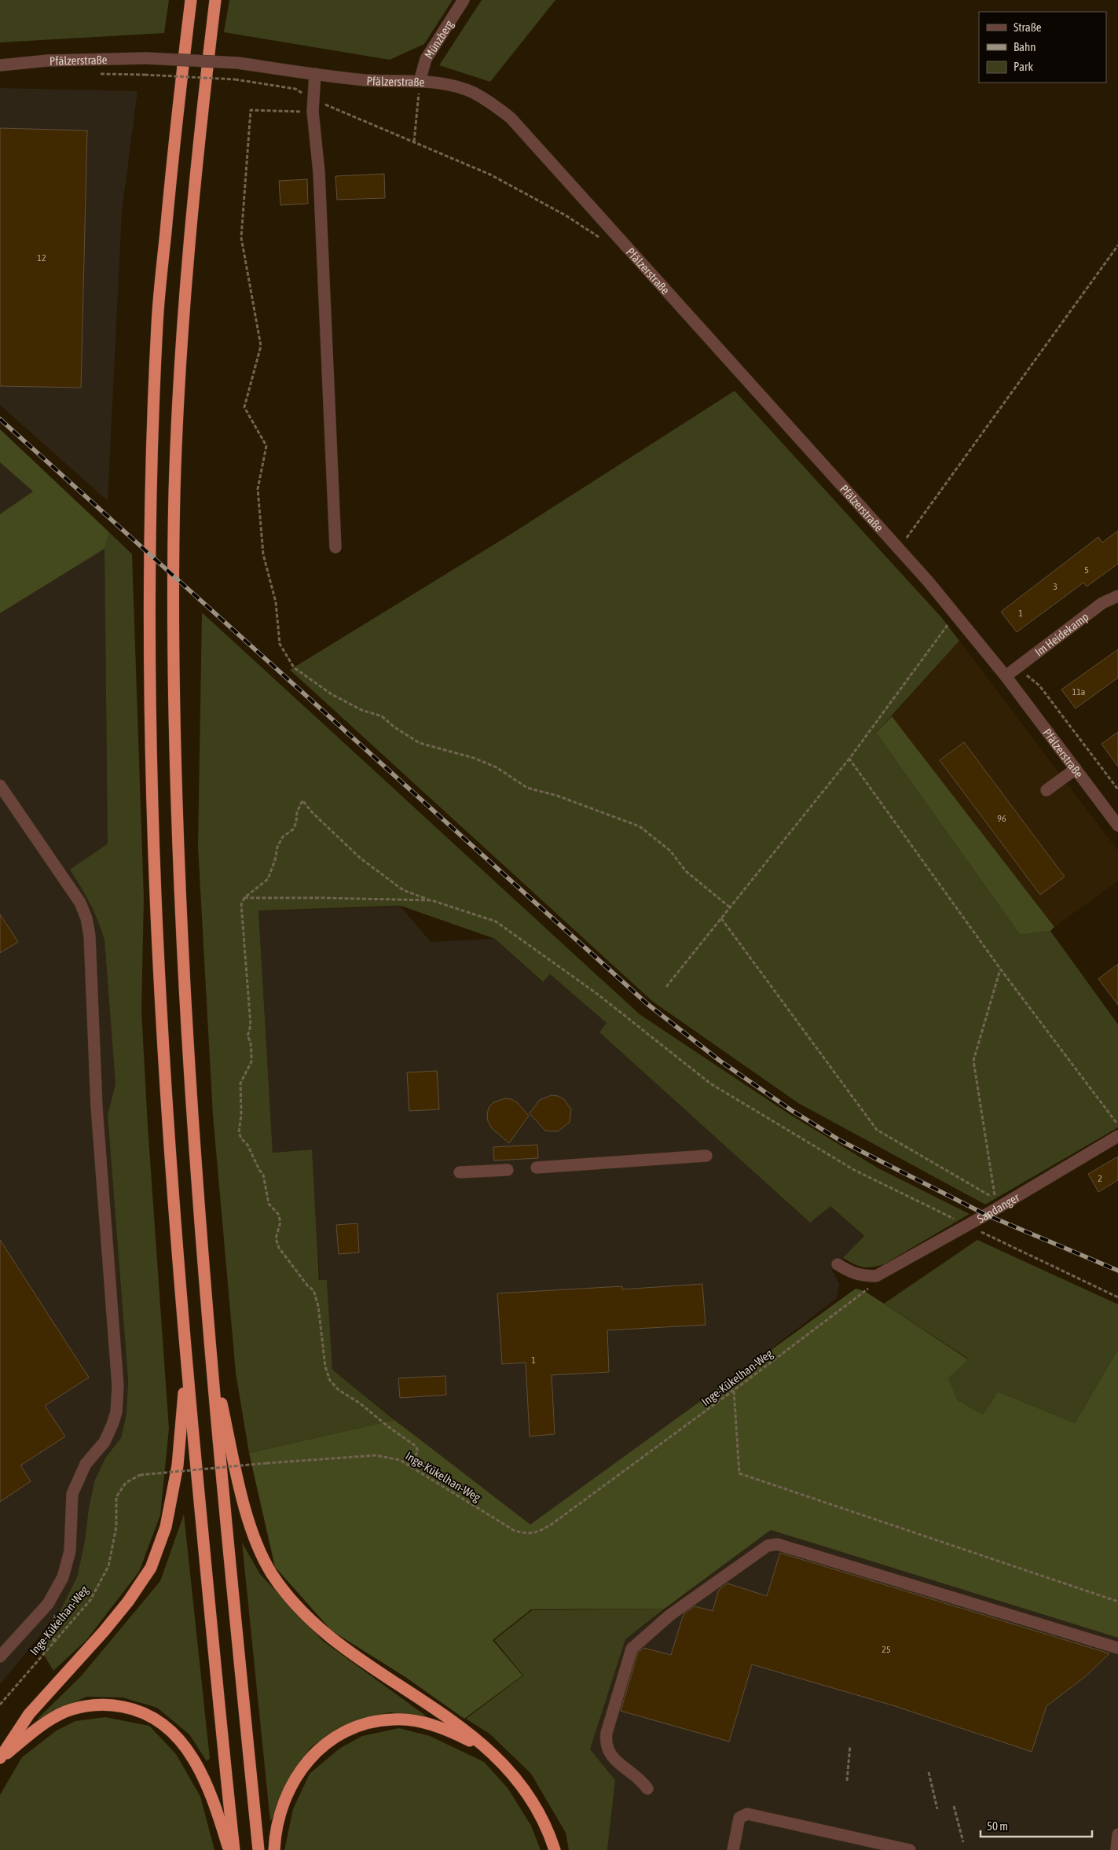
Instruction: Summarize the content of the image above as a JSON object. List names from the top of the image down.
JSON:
{
  "streets": {
    "street": [
      "Münzberg",
      "Pfälzerstraße",
      "Im Heidekamp",
      "Sandanger"
    ],
    "path": ["Inge-Kükelhan-Weg"]
  },
  "crossings": [
    ["Münzberg", "Pfälzerstraße"],
    ["Pfälzerstraße", "Im Heidekamp"],
    ["Sandanger", "Inge-Kükelhan-Weg"]
  ],
  "house_numbers": [
    "12",
    "5",
    "3",
    "1",
    "11a",
    "96",
    "2",
    "1",
    "25"
  ],
  "legend": ["Straße", "Bahn", "Park"],
  "scale_bar": "50 m"
}
